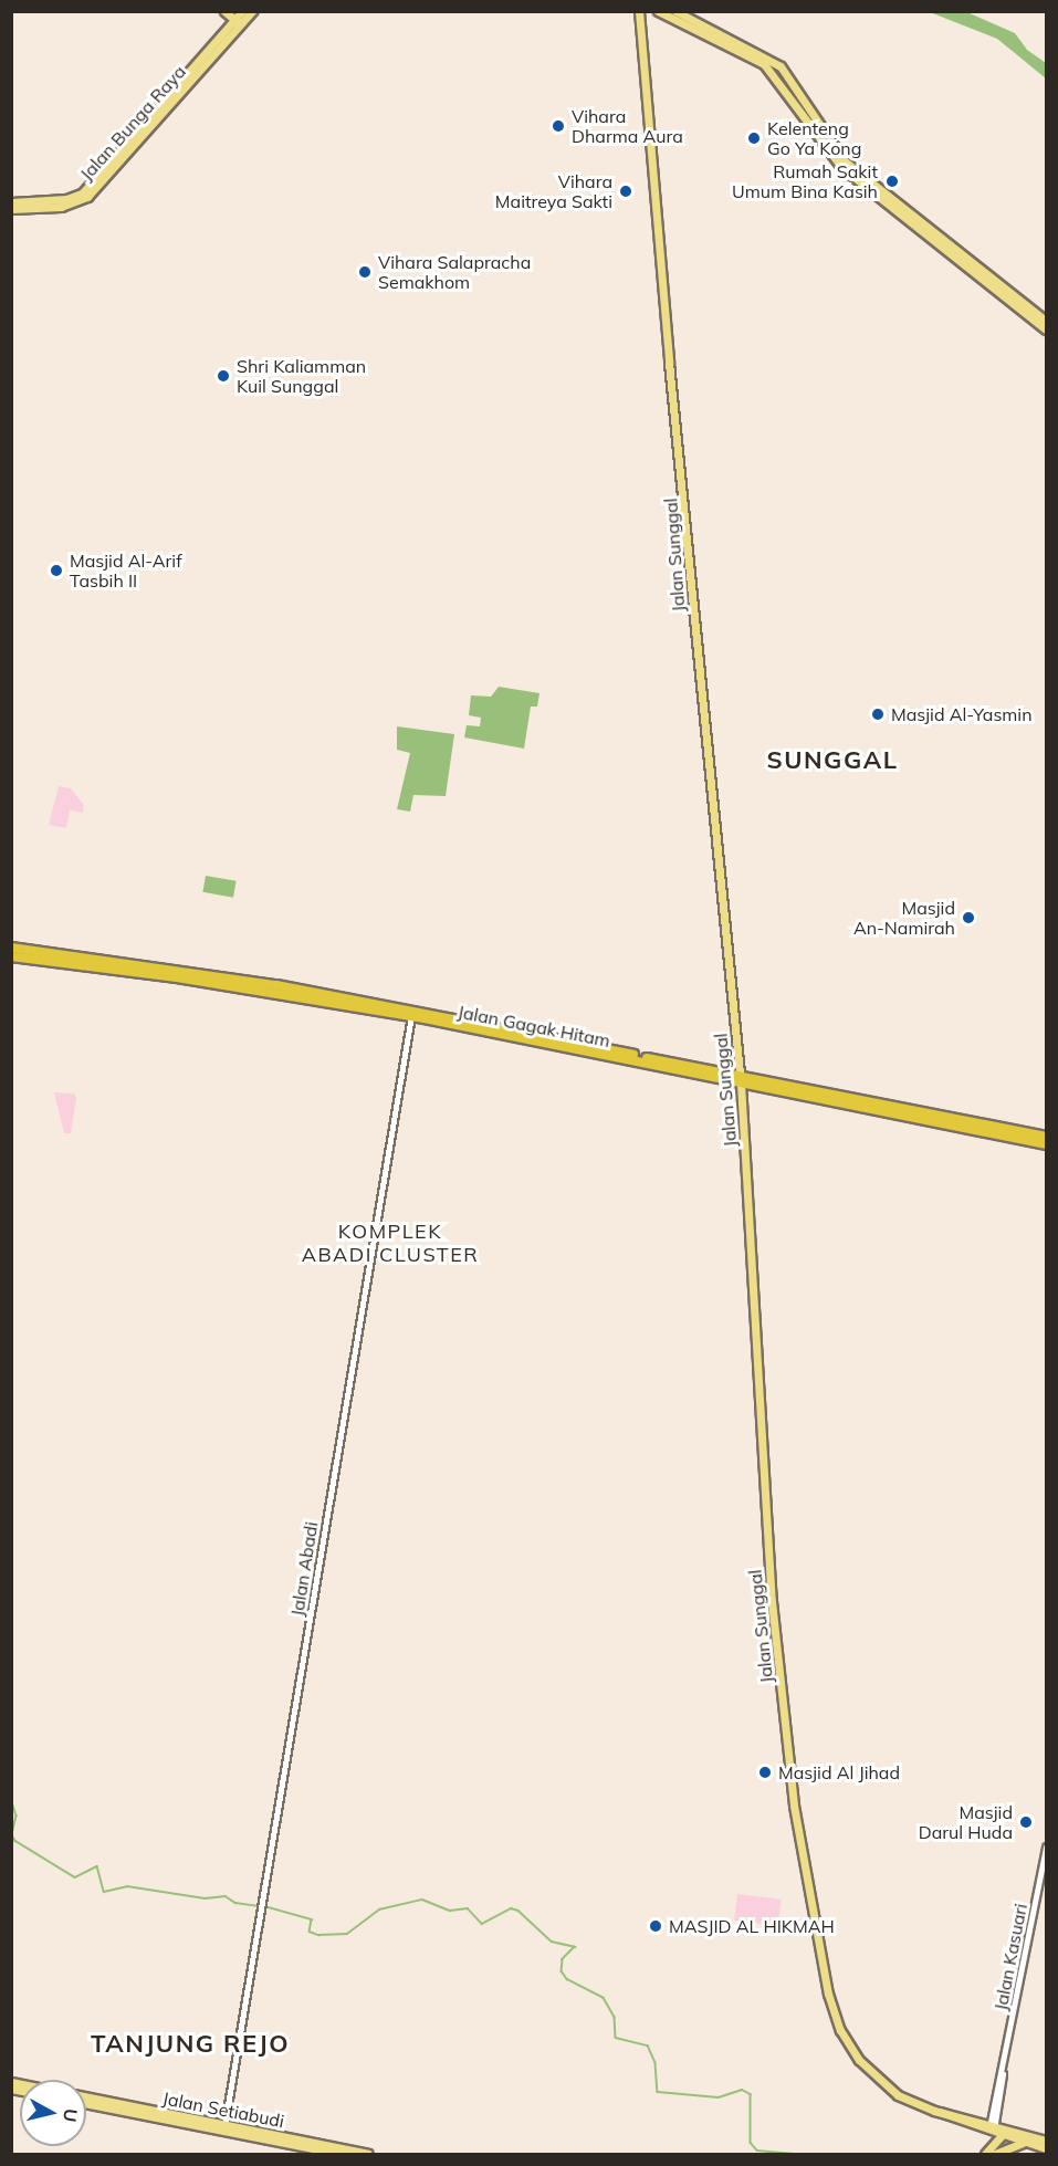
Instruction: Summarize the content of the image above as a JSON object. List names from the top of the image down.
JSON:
{
  "streets": {
    "highway": ["Jalan Gagak Hitam"],
    "main road": ["Jalan Bunga Raya", "Jalan Sunggal", "Jalan Setiabudi"],
    "street": ["Jalan Abadi", "Jalan Kasuari"]
  },
  "crossings": [
    ["Jalan Sunggal", "Jalan Gagak Hitam"],
    ["Jalan Sunggal", "Jalan Kasuari"],
    ["Jalan Gagak Hitam", "Jalan Abadi"],
    ["Jalan Abadi", "Jalan Setiabudi"]
  ],
  "districts": ["SUNGGAL", "KOMPLEK ABADI CLUSTER", "TANJUNG REJO"],
  "places": [
    "Vihara Dharma Aura",
    "Kelenteng Go Ya Kong",
    "Rumah Sakit Umum Bina Kasih",
    "Vihara Maitreya Sakti",
    "Vihara Salapracha Semakhom",
    "Shri Kaliamman Kuil Sunggal",
    "Masjid Al-Arif Tasbih II",
    "Masjid Al-Yasmin",
    "Masjid An-Namirah",
    "Masjid Al Jihad",
    "Masjid Darul Huda",
    "MASJID AL HIKMAH"
  ],
  "north": "right"
}
